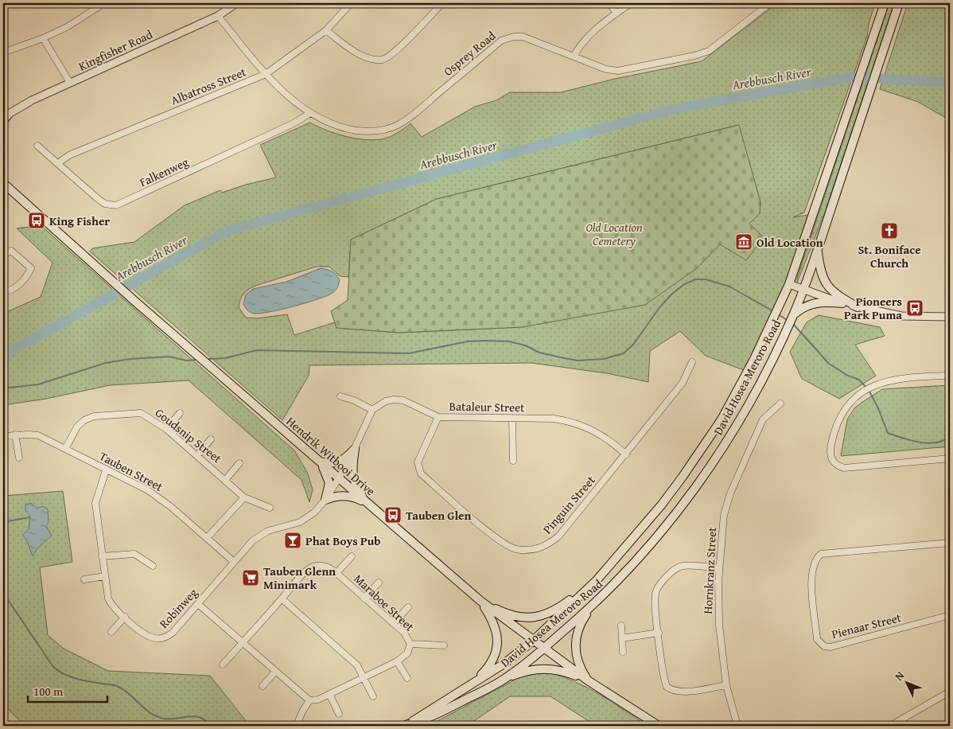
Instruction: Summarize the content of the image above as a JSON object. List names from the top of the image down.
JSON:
{
  "streets": {
    "main road": ["David Hosea Meroro Road", "Hendrik Witbooi Drive"],
    "street": [
      "Kingfisher Road",
      "Osprey Road",
      "Albatross Street",
      "Falkenweg",
      "Bataleur Street",
      "Goudsnip Street",
      "Tauben Street",
      "Pinguin Street",
      "Hornkranz Street",
      "Maraboe Street",
      "Robinweg",
      "Pienaar Street"
    ]
  },
  "crossings": [
    ["Kingfisher Road", "Osprey Road"],
    ["Osprey Road", "Albatross Street"],
    ["Osprey Road", "Falkenweg"],
    ["Albatross Street", "Falkenweg"],
    ["David Hosea Meroro Road", "Hendrik Witbooi Drive"],
    ["Bataleur Street", "Pinguin Street"],
    ["Goudsnip Street", "Tauben Street"],
    ["Hendrik Witbooi Drive", "Robinweg"],
    ["Tauben Street", "Robinweg"]
  ],
  "water": ["Arebbusch River"],
  "parks": ["Old Location Cemetery"],
  "places": {
    "bus stop": ["King Fisher", "Pioneers Park Puma", "Tauben Glen"],
    "church": ["St. Boniface Church"],
    "museum": ["Old Location"],
    "bar": ["Phat Boys Pub"],
    "supermarket": ["Tauben Glenn Minimark"]
  },
  "scale_bar": "100 m",
  "north": "top left"
}
